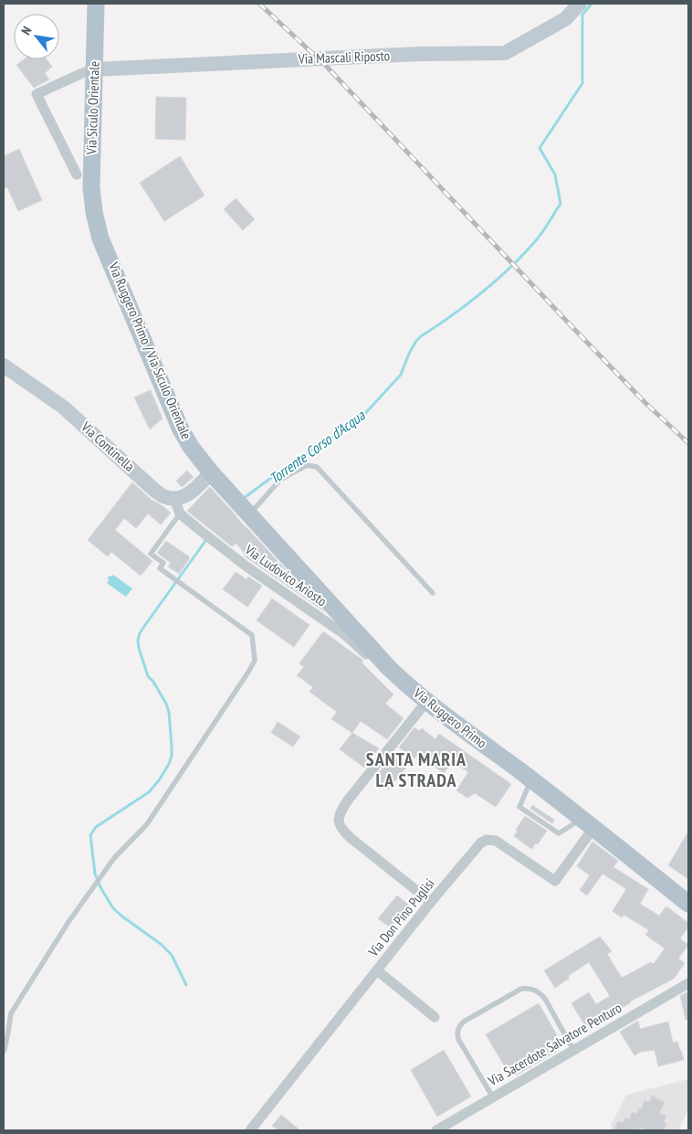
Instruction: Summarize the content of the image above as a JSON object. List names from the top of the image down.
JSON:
{
  "streets": {
    "main road": ["Via Siculo Orientale", "Via Ruggero Primo / Via Siculo Orientale", "Via Ruggero Primo"],
    "street": [
      "Via Mascali Riposto",
      "Via Continella",
      "Via Ludovico Ariosto",
      "Via Don Pino Puglisi",
      "Via Sacerdote Salvatore Penturo"
    ]
  },
  "crossings": [
    ["Via Mascali Riposto", "Via Siculo Orientale"],
    ["Via Siculo Orientale", "Via Ruggero Primo / Via Siculo Orientale"],
    ["Via Ruggero Primo / Via Siculo Orientale", "Via Ruggero Primo"],
    ["Via Continella", "Via Ludovico Ariosto"],
    ["Via Ludovico Ariosto", "Via Ruggero Primo"],
    ["Via Ruggero Primo", "Via Don Pino Puglisi"]
  ],
  "districts": ["SANTA MARIA LA STRADA"],
  "water": ["Torrente Corso d'Acqua"],
  "north": "top left"
}
